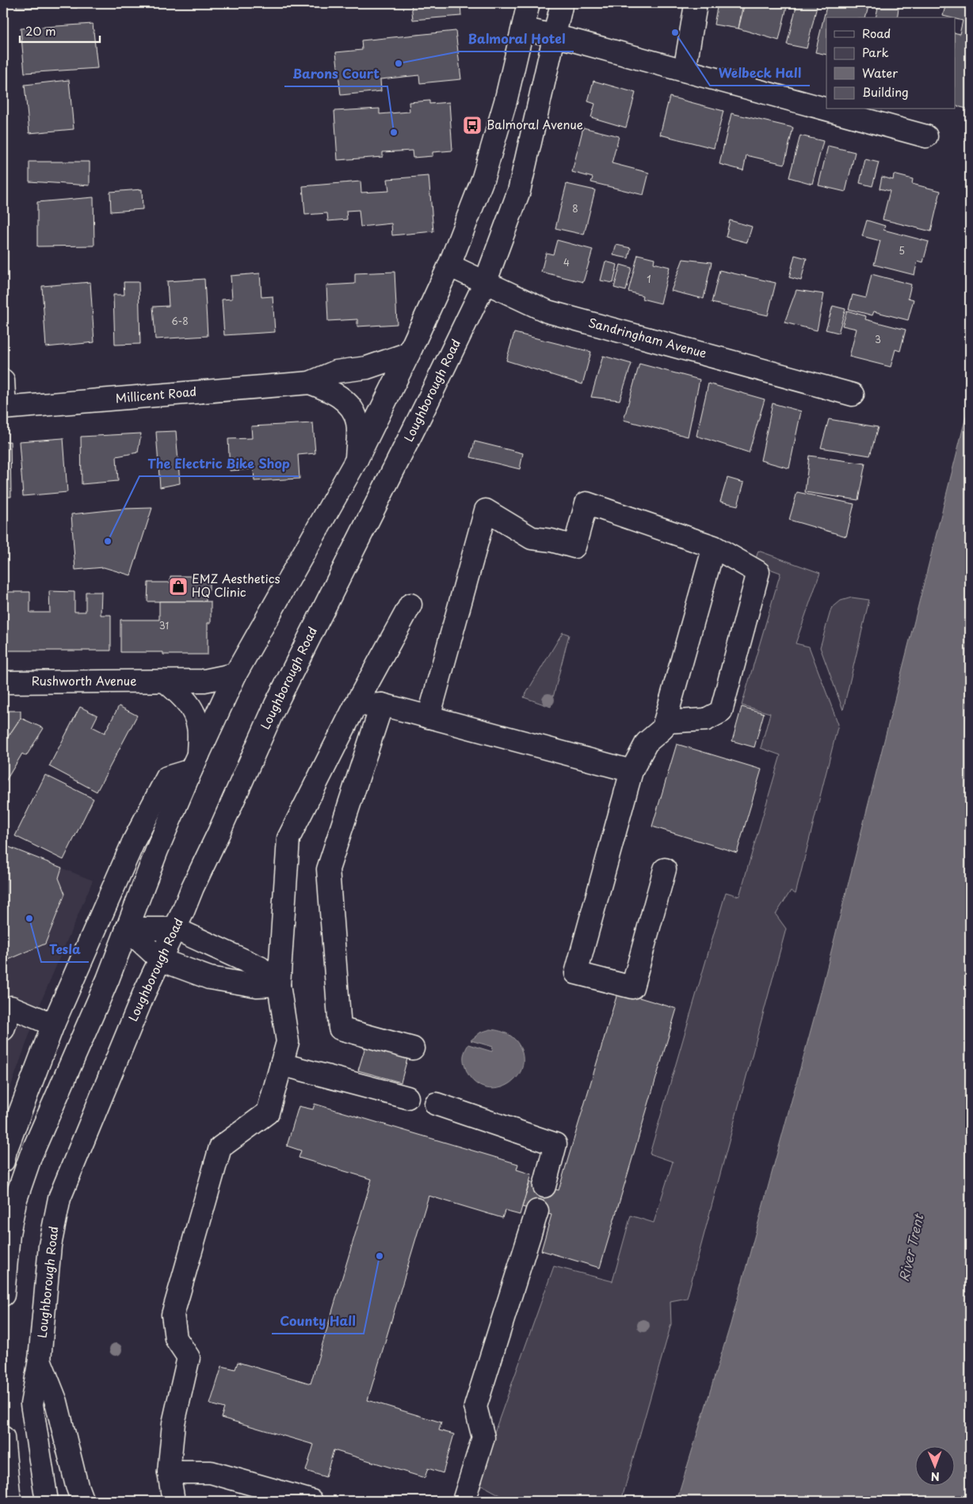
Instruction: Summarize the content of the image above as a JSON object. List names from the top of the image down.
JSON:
{
  "streets": {
    "main road": [
      "Sandringham Avenue",
      "Loughborough Road",
      "Millicent Road",
      "Rushworth Avenue"
    ]
  },
  "crossings": [
    ["Sandringham Avenue", "Loughborough Road"]
  ],
  "water": ["River Trent"],
  "places": {
    "other": [
      "Welbeck Hall",
      "Balmoral Hotel",
      "Barons Court",
      "The Electric Bike Shop",
      "Tesla",
      "County Hall"
    ],
    "bus stop": ["Balmoral Avenue"],
    "shop": ["EMZ Aesthetics HQ Clinic"]
  },
  "house_numbers": [
    "8",
    "5",
    "4",
    "1",
    "6-8",
    "3",
    "31"
  ],
  "legend": [
    "Road",
    "Park",
    "Water",
    "Building"
  ],
  "scale_bar": "20 m",
  "north": "bottom"
}
